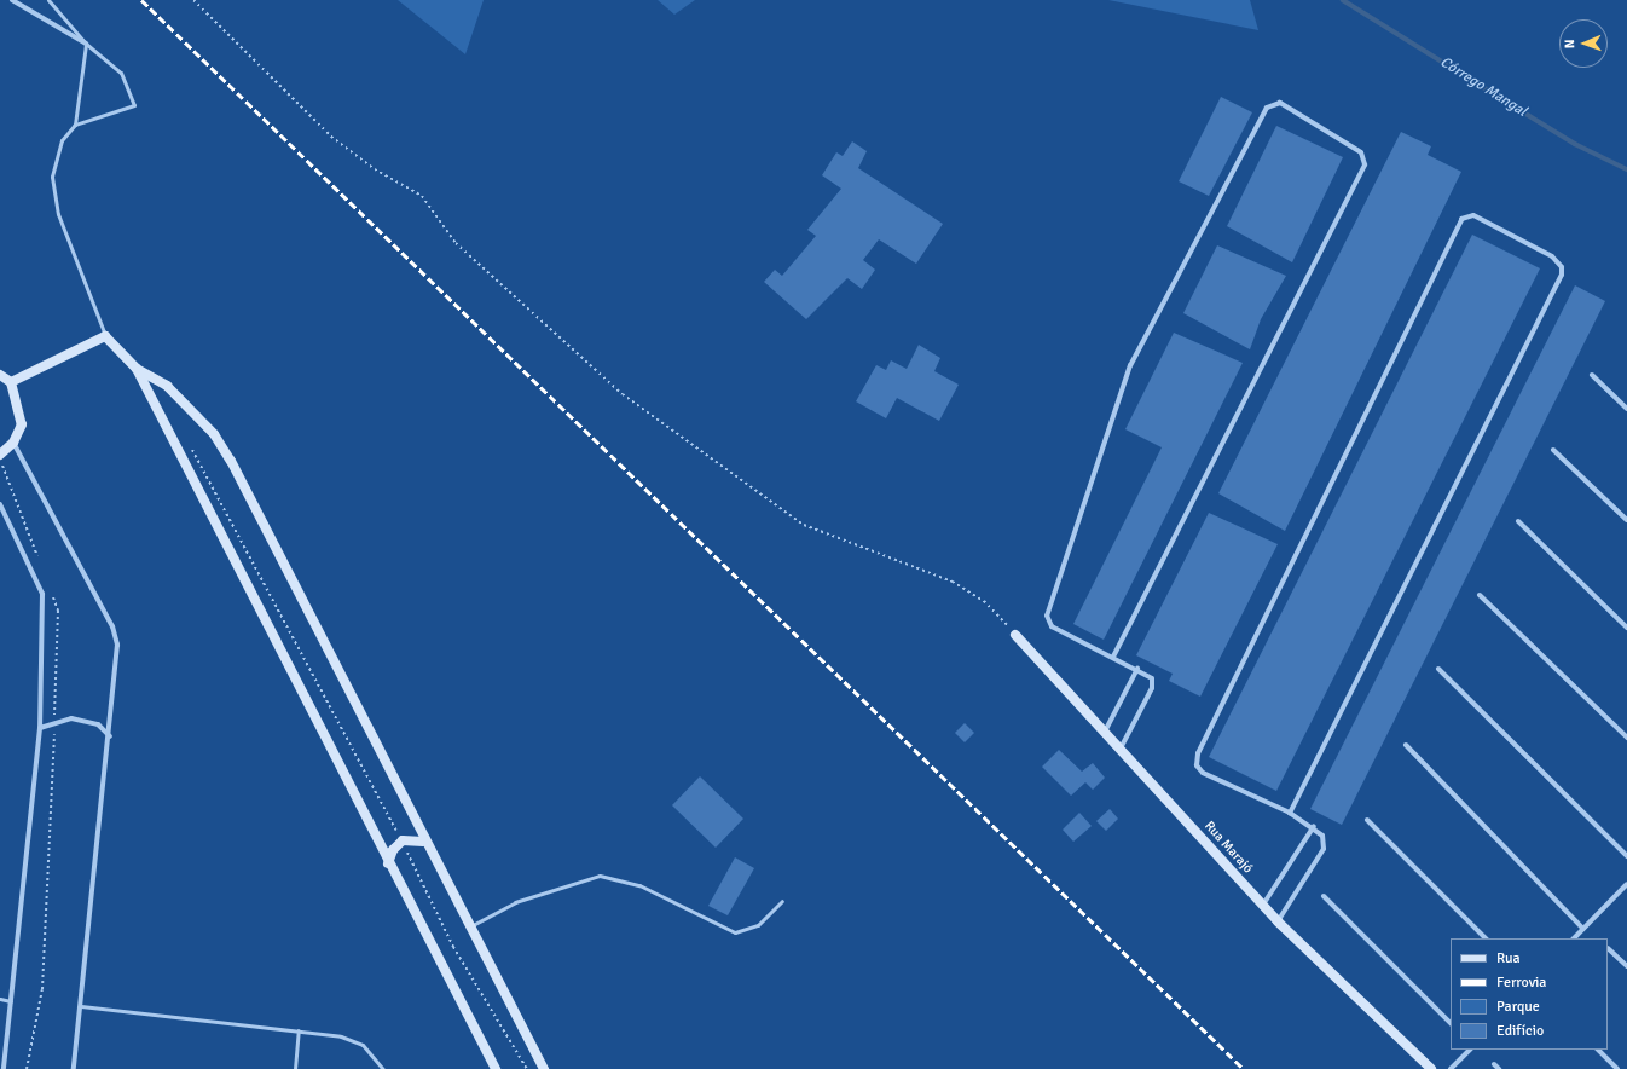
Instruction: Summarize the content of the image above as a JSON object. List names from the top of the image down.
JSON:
{
  "streets": {
    "main road": ["Rua Marajó"]
  },
  "water": ["Córrego Mangal"],
  "legend": [
    "Rua",
    "Ferrovia",
    "Parque",
    "Edifício"
  ],
  "north": "left"
}
